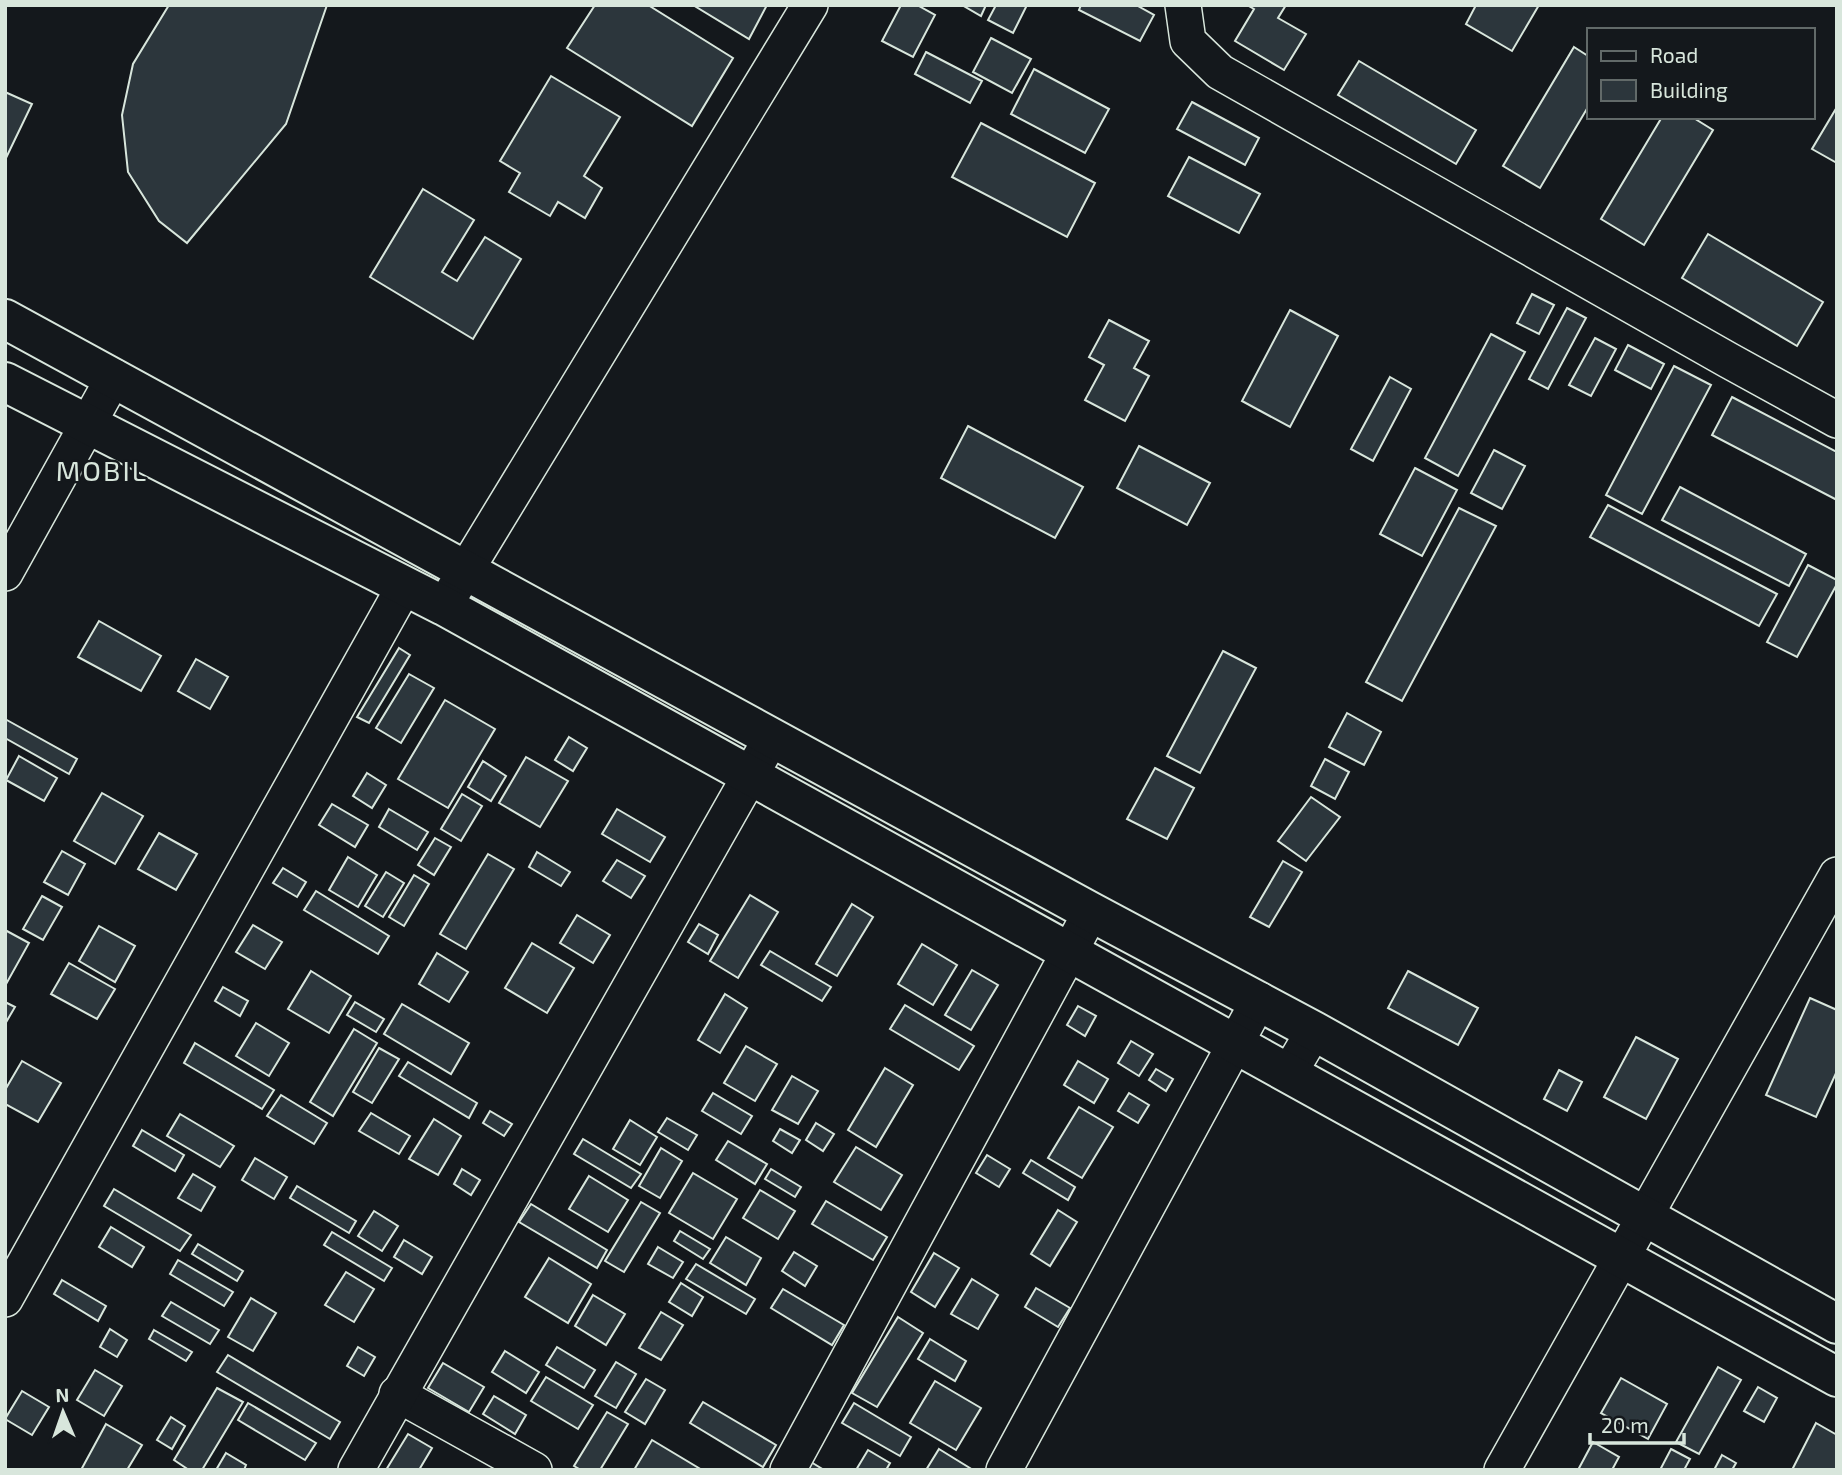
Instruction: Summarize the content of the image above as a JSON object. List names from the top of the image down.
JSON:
{
  "districts": ["MOBIL"],
  "legend": ["Road", "Building"],
  "scale_bar": "20 m",
  "north": "top"
}
